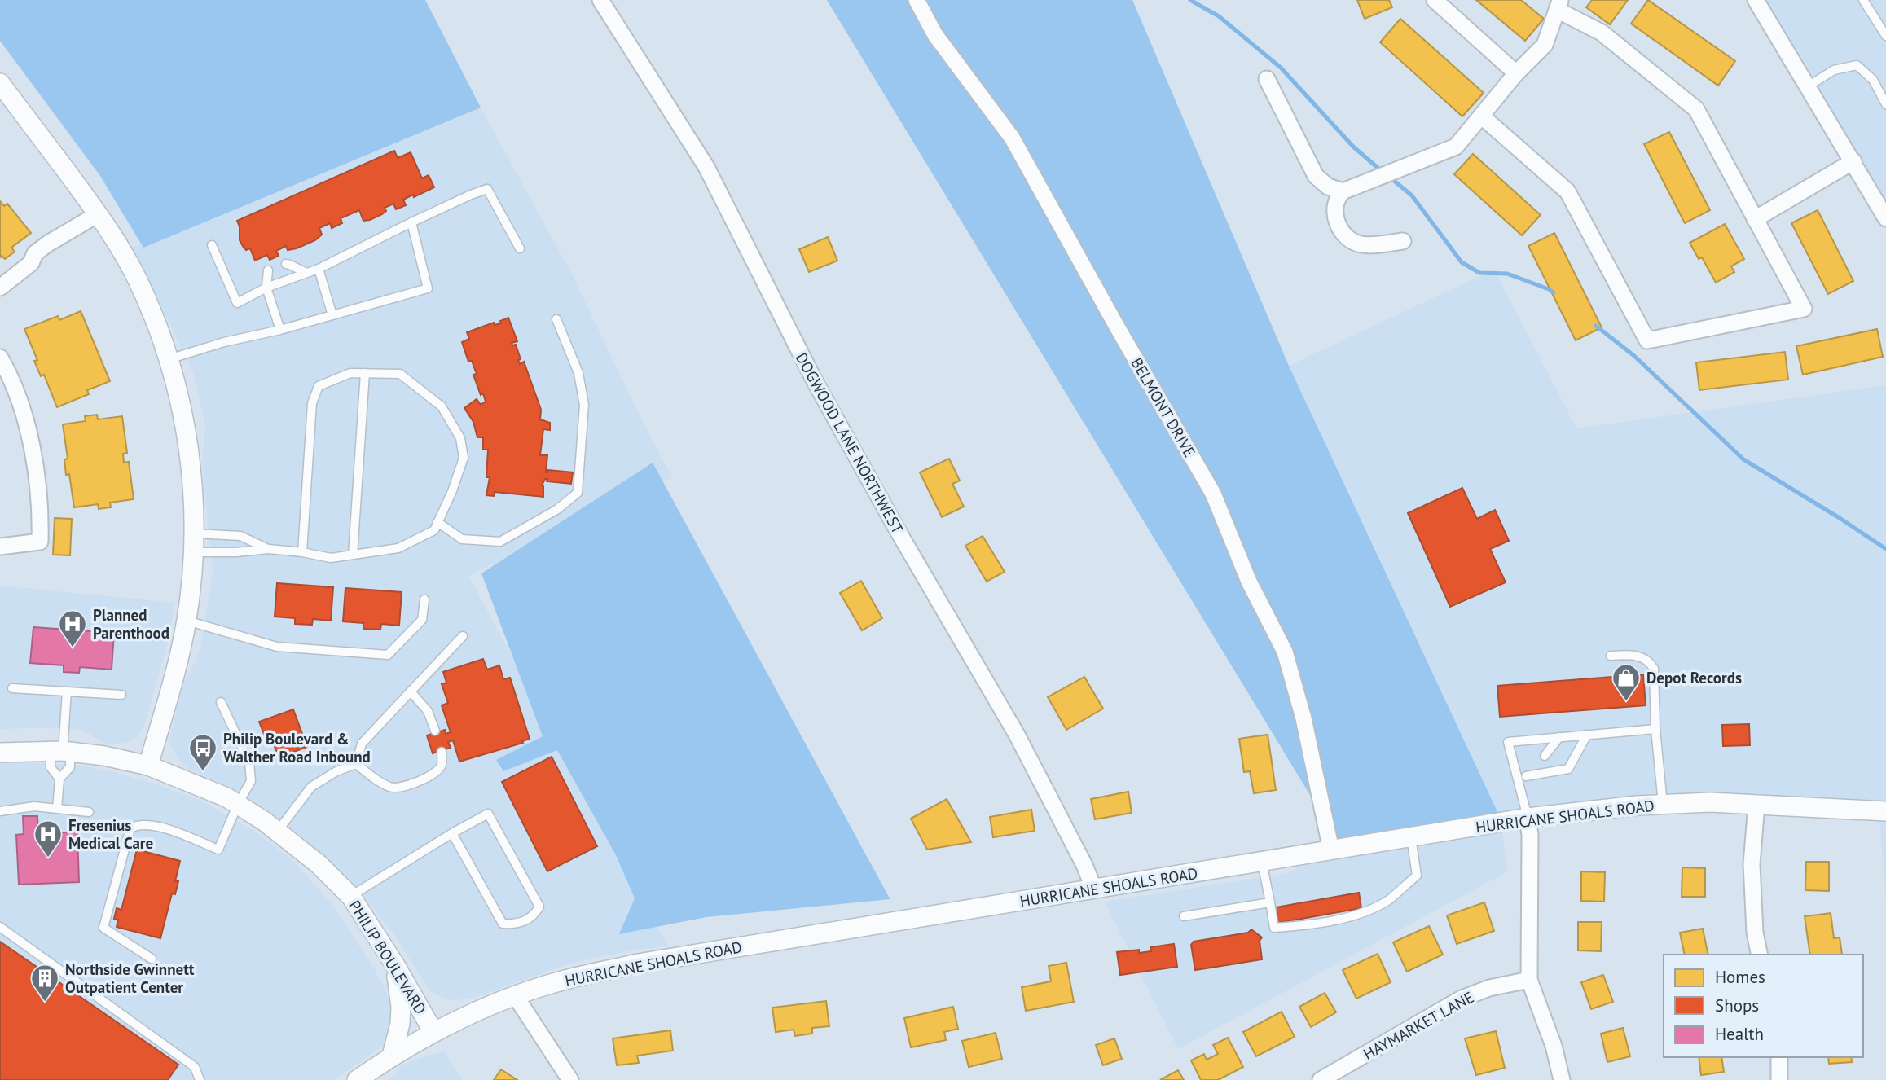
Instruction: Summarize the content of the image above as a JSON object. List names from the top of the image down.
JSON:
{
  "streets": {
    "street": [
      "BELMONT DRIVE",
      "DOGWOOD LANE NORTHWEST",
      "HURRICANE SHOALS ROAD",
      "PHILIP BOULEVARD",
      "HAYMARKET LANE"
    ]
  },
  "crossings": [
    ["BELMONT DRIVE", "HURRICANE SHOALS ROAD"],
    ["DOGWOOD LANE NORTHWEST", "HURRICANE SHOALS ROAD"],
    ["HURRICANE SHOALS ROAD", "PHILIP BOULEVARD"]
  ],
  "places": {
    "hospital": ["Planned Parenthood", "Fresenius Medical Care"],
    "shop": ["Depot Records"],
    "bus stop": ["Philip Boulevard & Walther Road Inbound"],
    "building": ["Northside Gwinnett Outpatient Center"]
  },
  "legend": ["Homes", "Shops", "Health"]
}
